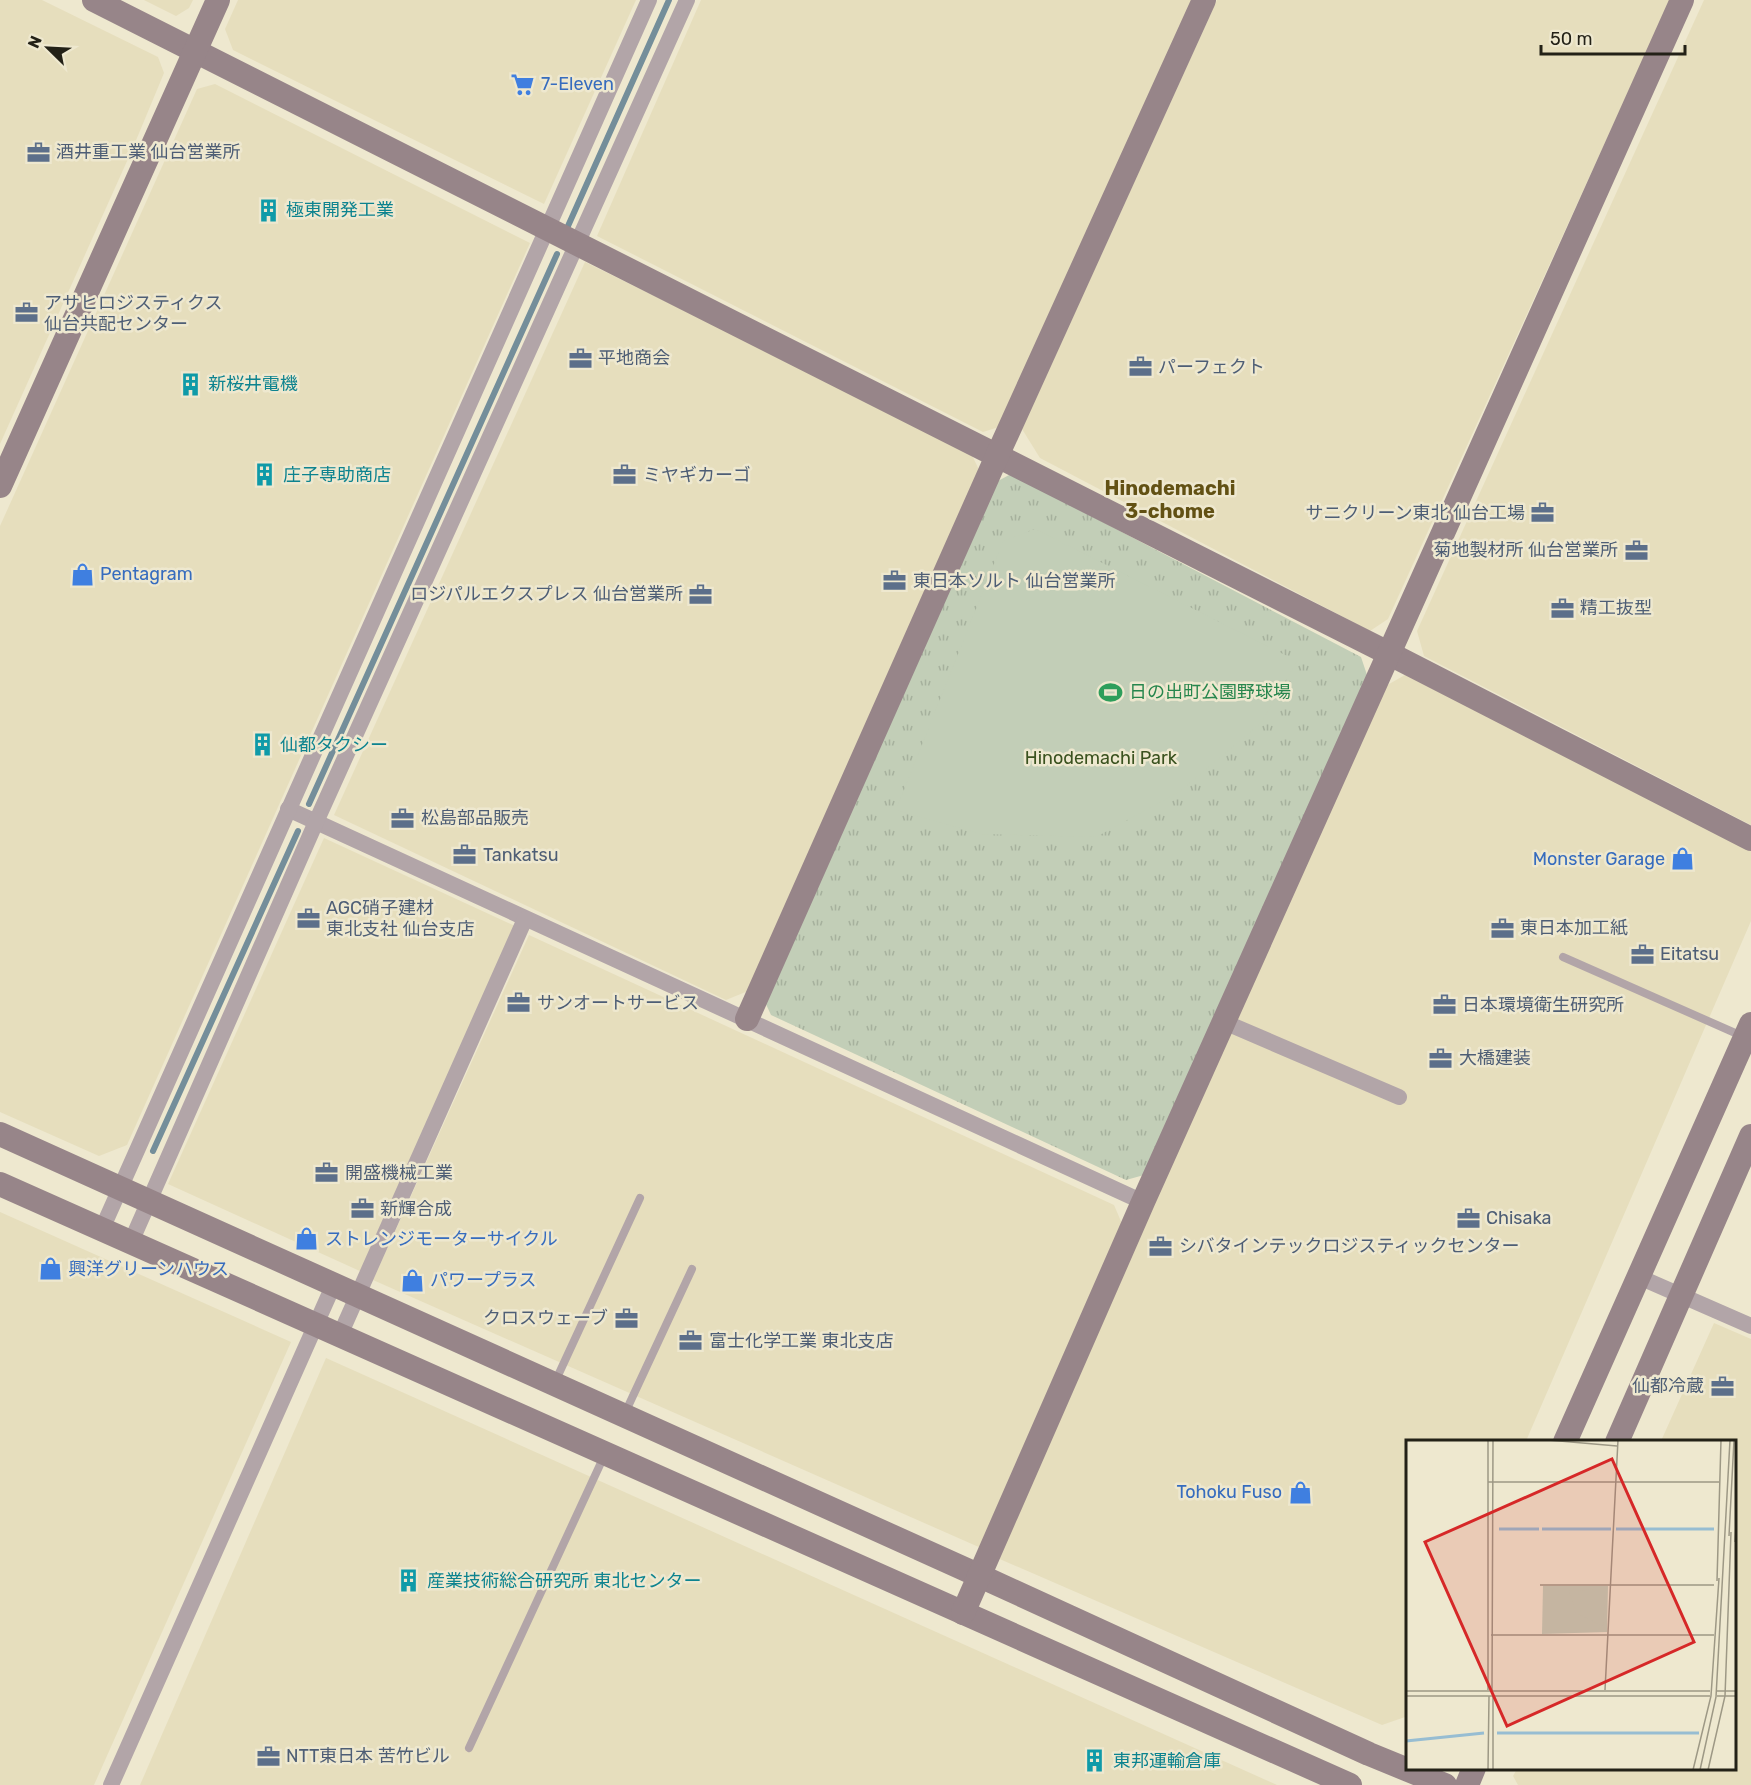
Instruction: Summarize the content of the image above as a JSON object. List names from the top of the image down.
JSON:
{
  "districts": ["Hinodemachi 3-chome"],
  "parks": ["Hinodemachi Park"],
  "places": {
    "supermarket": ["7-Eleven"],
    "office": [
      "酒井重工業 仙台営業所",
      "アサヒロジスティクス 仙台共配センター",
      "平地商会",
      "パーフェクト",
      "ミヤギカーゴ",
      "サニクリーン東北 仙台工場",
      "菊地製材所 仙台営業所",
      "東日本ソルト 仙台営業所",
      "ロジパルエクスプレス 仙台営業所",
      "精工抜型",
      "松島部品販売",
      "Tankatsu",
      "AGC硝子建材 東北支社 仙台支店",
      "東日本加工紙",
      "Eitatsu",
      "サンオートサービス",
      "日本環境衛生研究所",
      "大橋建装",
      "開盛機械工業",
      "新輝合成",
      "Chisaka",
      "シバタインテックロジスティックセンター",
      "クロスウェーブ",
      "富士化学工業 東北支店",
      "仙都冷蔵",
      "NTT東日本 苦竹ビル"
    ],
    "building": [
      "極東開発工業",
      "新桜井電機",
      "庄子専助商店",
      "仙都タクシー",
      "産業技術総合研究所 東北センター",
      "東邦運輸倉庫"
    ],
    "shop": [
      "Pentagram",
      "Monster Garage",
      "ストレンジモーターサイクル",
      "興洋グリーンハウス",
      "パワープラス",
      "Tohoku Fuso"
    ],
    "sports": ["日の出町公園野球場"]
  },
  "scale_bar": "50 m",
  "north": "top left"
}
